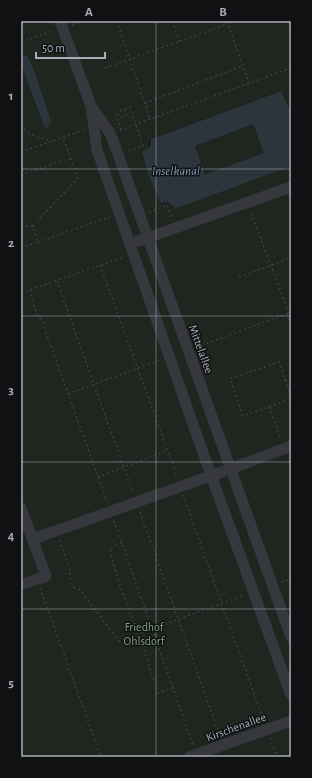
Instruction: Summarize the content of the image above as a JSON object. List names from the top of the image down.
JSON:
{
  "streets": {
    "street": ["Mittelallee", "Kirschenallee"]
  },
  "water": ["Inselkanal"],
  "parks": ["Friedhof Ohlsdorf"],
  "scale_bar": "50 m",
  "grid": {
    "columns": ["A", "B"],
    "rows": [
      "1",
      "2",
      "3",
      "4",
      "5"
    ]
  }
}
